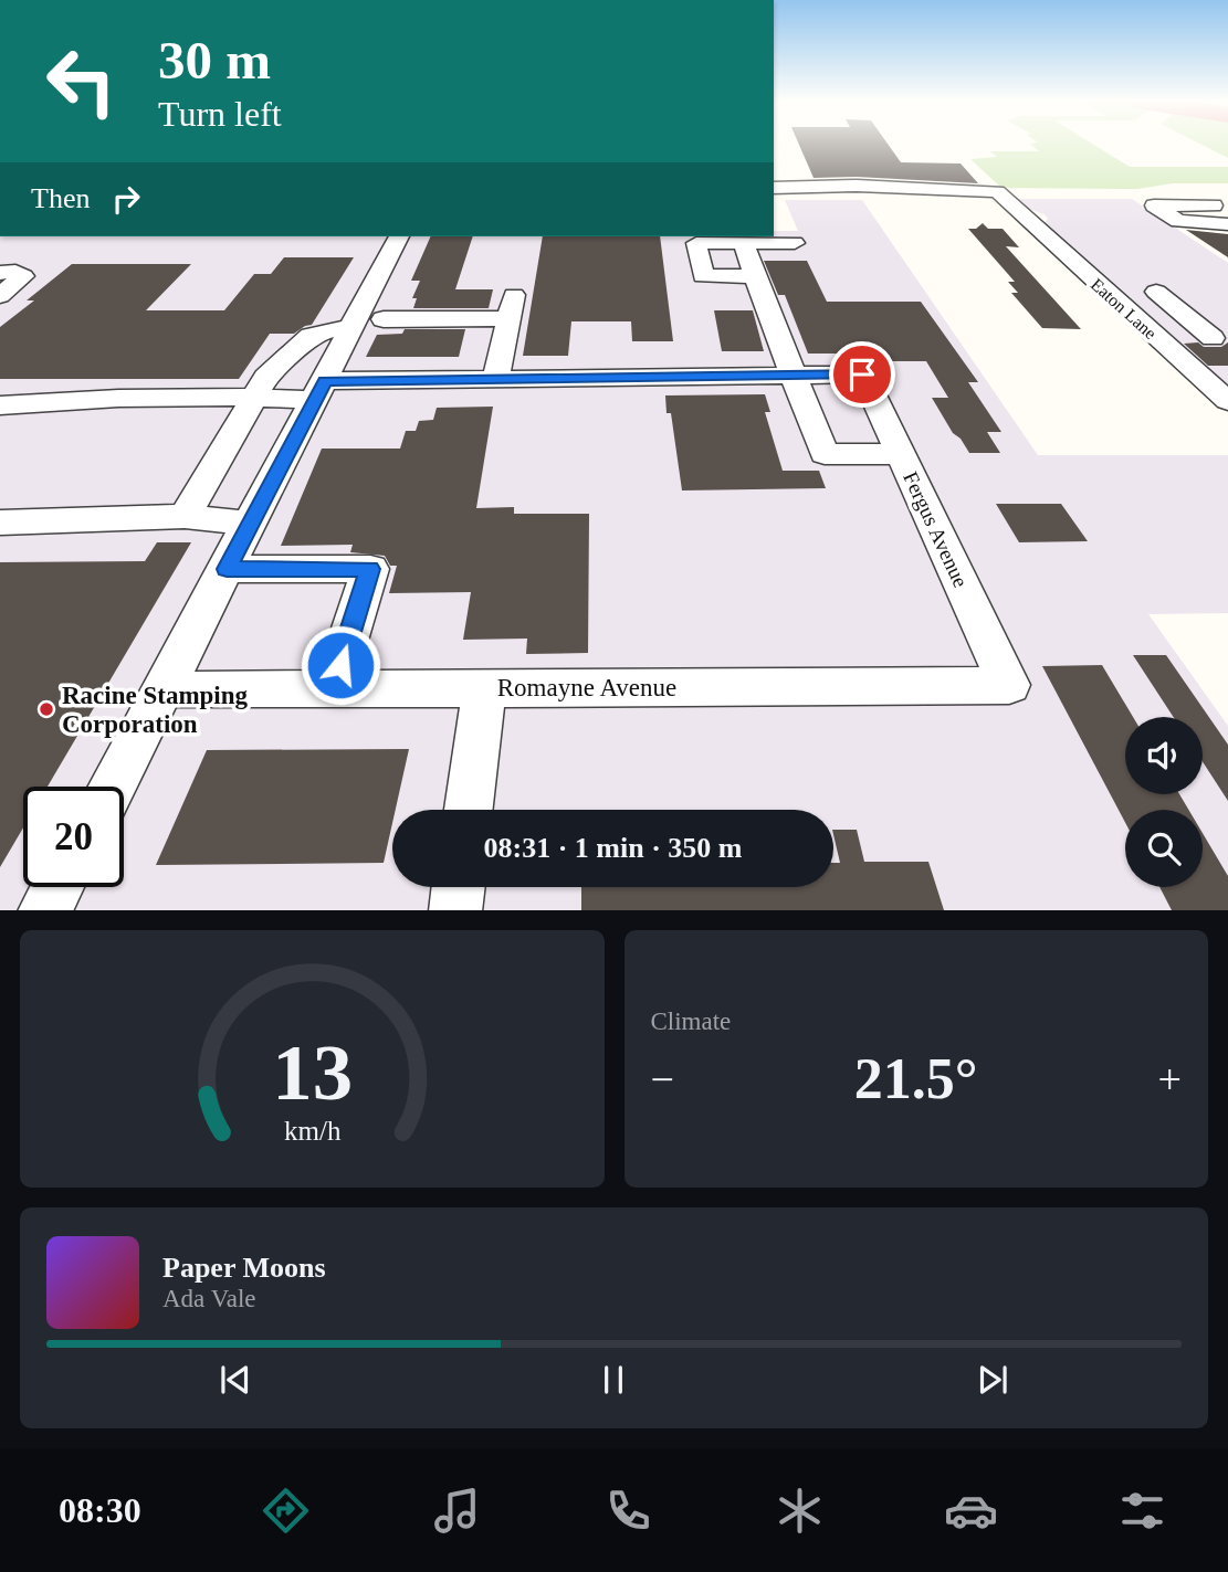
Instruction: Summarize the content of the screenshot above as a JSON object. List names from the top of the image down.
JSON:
{
  "streets": {
    "street": ["Eaton Lane", "Fergus Avenue", "Romayne Avenue"]
  },
  "crossings": [
    ["Fergus Avenue", "Romayne Avenue"]
  ],
  "places": ["Racine Stamping Corporation"],
  "page": {
    "turn": ["30 m", "Turn left"],
    "then": "Then",
    "limit": "20",
    "trip": "08:31 · 1 min · 350 m",
    "tile": "Climate",
    "heat": ["−", "21.5°", "+"],
    "song": ["Paper Moons", "Ada Vale"],
    "tabs": "08:30",
    "gauge": ["13", "km/h"]
  }
}
